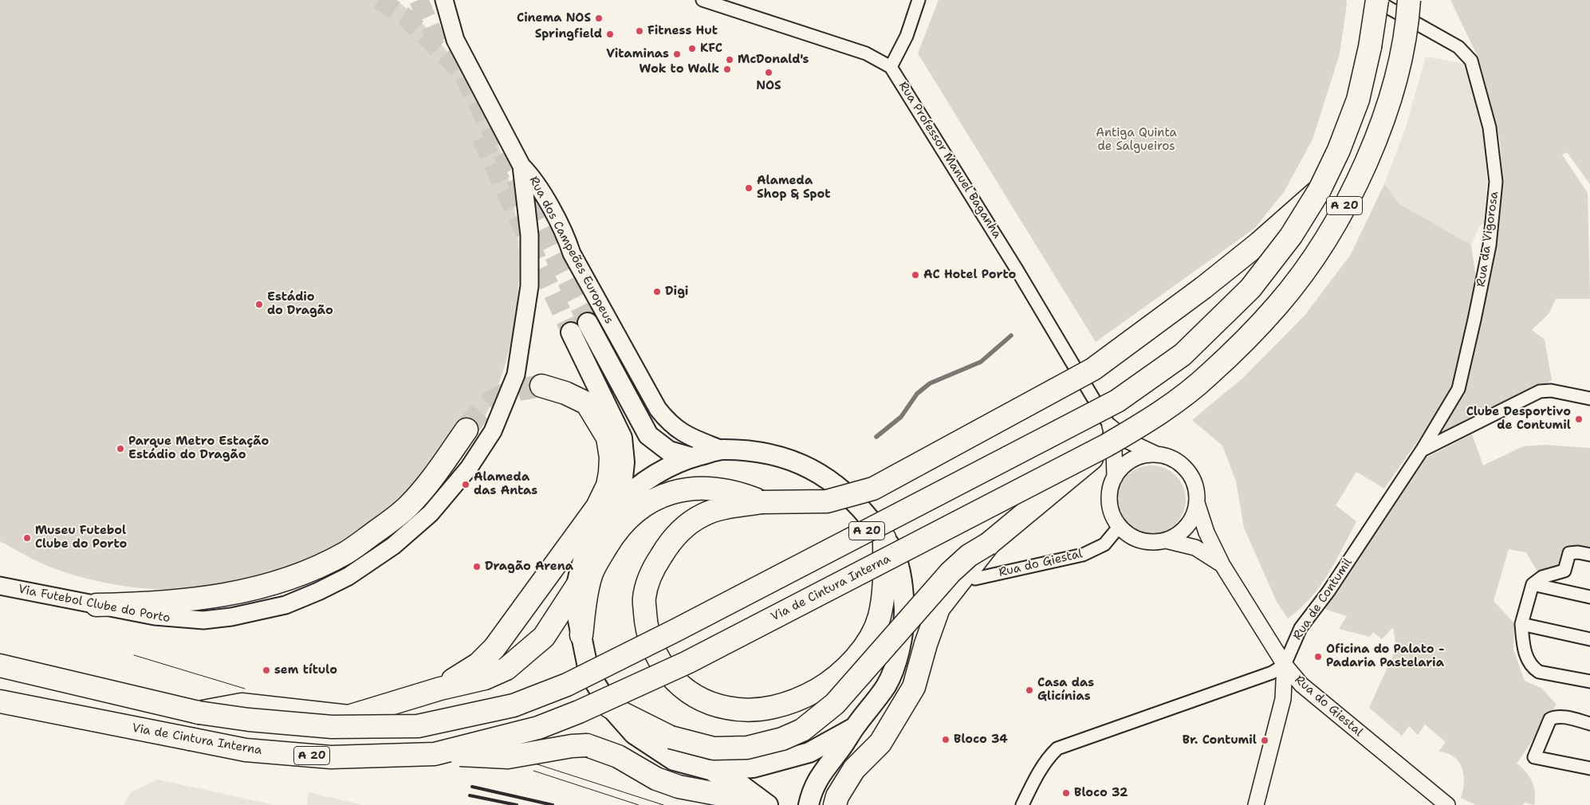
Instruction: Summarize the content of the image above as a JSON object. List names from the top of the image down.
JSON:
{
  "streets": {
    "highway": ["A 20", "Via de Cintura Interna"],
    "main road": ["Rua dos Campeões Europeus", "Via Futebol Clube do Porto"],
    "street": [
      "Rua Professor Manuel Baganha",
      "Rua da Vigorosa",
      "Rua do Giestal",
      "Rua de Contumil"
    ]
  },
  "crossings": [
    ["Rua Professor Manuel Baganha", "Rua do Giestal"],
    ["Rua Professor Manuel Baganha", "Via de Cintura Interna"],
    ["A 20", "Rua da Vigorosa"],
    ["Rua da Vigorosa", "Rua de Contumil"],
    ["Rua dos Campeões Europeus", "Via Futebol Clube do Porto"],
    ["Rua do Giestal", "Rua de Contumil"]
  ],
  "parks": ["Antiga Quinta de Salgueiros"],
  "places": [
    "Cinema NOS",
    "Fitness Hut",
    "Springfield",
    "KFC",
    "Vitaminas",
    "McDonald's",
    "Wok to Walk",
    "NOS",
    "Alameda Shop & Spot",
    "AC Hotel Porto",
    "Digi",
    "Estádio do Dragão",
    "Clube Desportivo de Contumil",
    "Parque Metro Estação Estádio do Dragão",
    "Alameda das Antas",
    "Museu Futebol Clube do Porto",
    "Dragão Arena",
    "Oficina do Palato - Padaria Pastelaria",
    "sem título",
    "Casa das Glicínias",
    "Bloco 34",
    "Br. Contumil",
    "Bloco 32"
  ]
}
